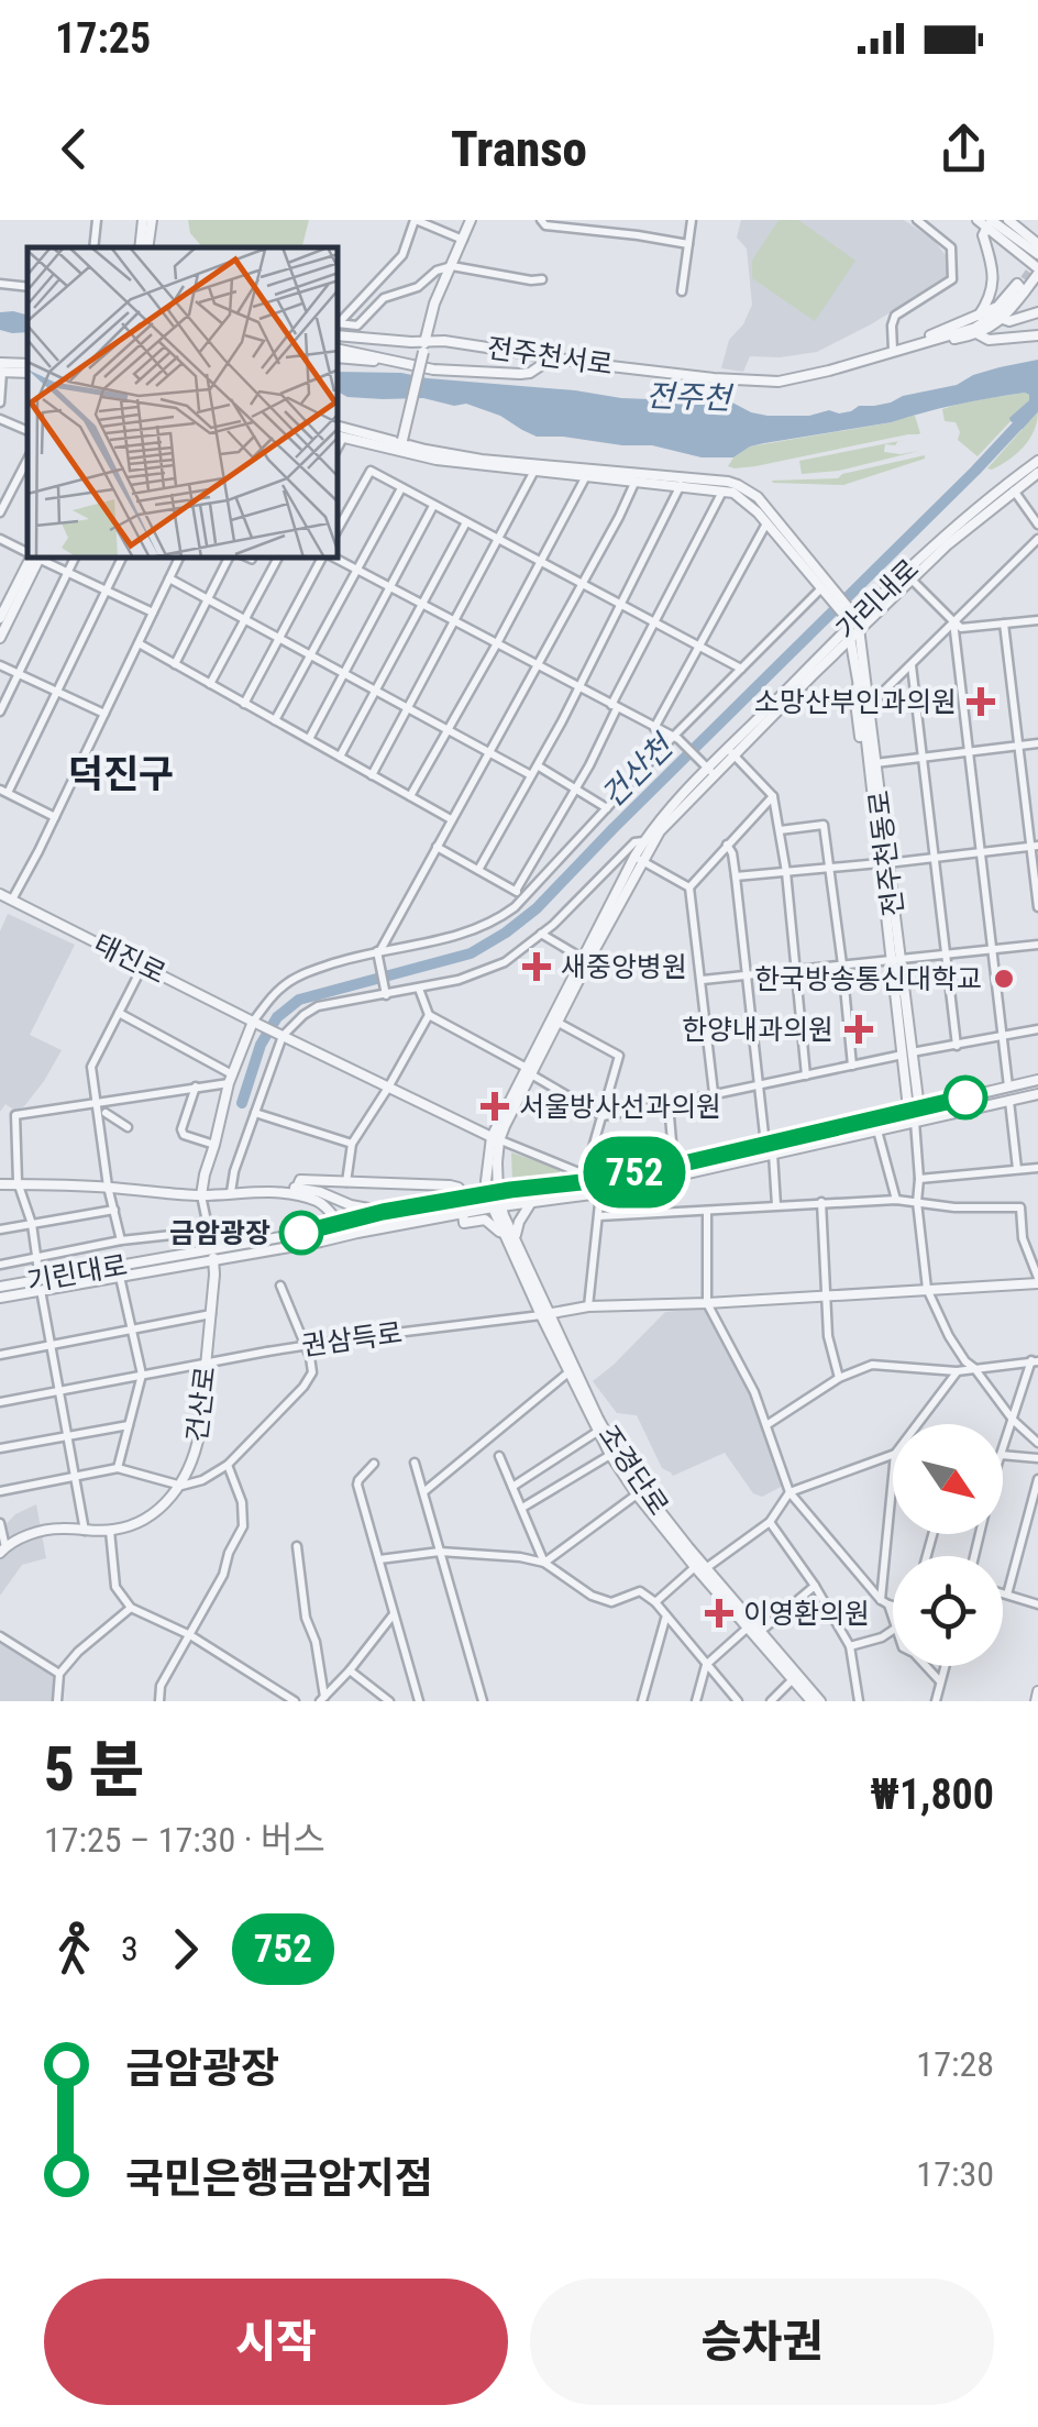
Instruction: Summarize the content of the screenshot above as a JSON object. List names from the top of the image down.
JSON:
{
  "streets": {
    "street": [
      "전주천서로",
      "가리내로",
      "전주천동로",
      "태진로",
      "기린대로",
      "권삼득로",
      "건산로",
      "조경단로"
    ]
  },
  "crossings": [
    ["가리내로", "전주천동로"],
    ["가리내로", "기린대로"],
    ["가리내로", "조경단로"],
    ["전주천동로", "기린대로"],
    ["기린대로", "건산로"],
    ["기린대로", "조경단로"],
    ["권삼득로", "건산로"],
    ["권삼득로", "조경단로"]
  ],
  "districts": ["덕진구"],
  "water": ["전주천", "건산천"],
  "places": {
    "health": [
      "소망산부인과의원",
      "새중앙병원",
      "한양내과의원",
      "서울방사선과의원",
      "이영환의원"
    ],
    "other": ["한국방송통신대학교", "금암광장"]
  },
  "lines": ["bus line 752"],
  "north": "bottom right",
  "page": {
    "status": "17:25",
    "header": "Transo",
    "on_map": "752",
    "heading": ["5 분", "17:25 – 17:30 · 버스", "₩1,800"],
    "legs": ["3", "752"],
    "list": [
      {
        "name": "금암광장",
        "value": "17:28"
      },
      {
        "name": "국민은행금암지점",
        "value": "17:30"
      }
    ],
    "buttons": ["시작", "승차권"]
  }
}
